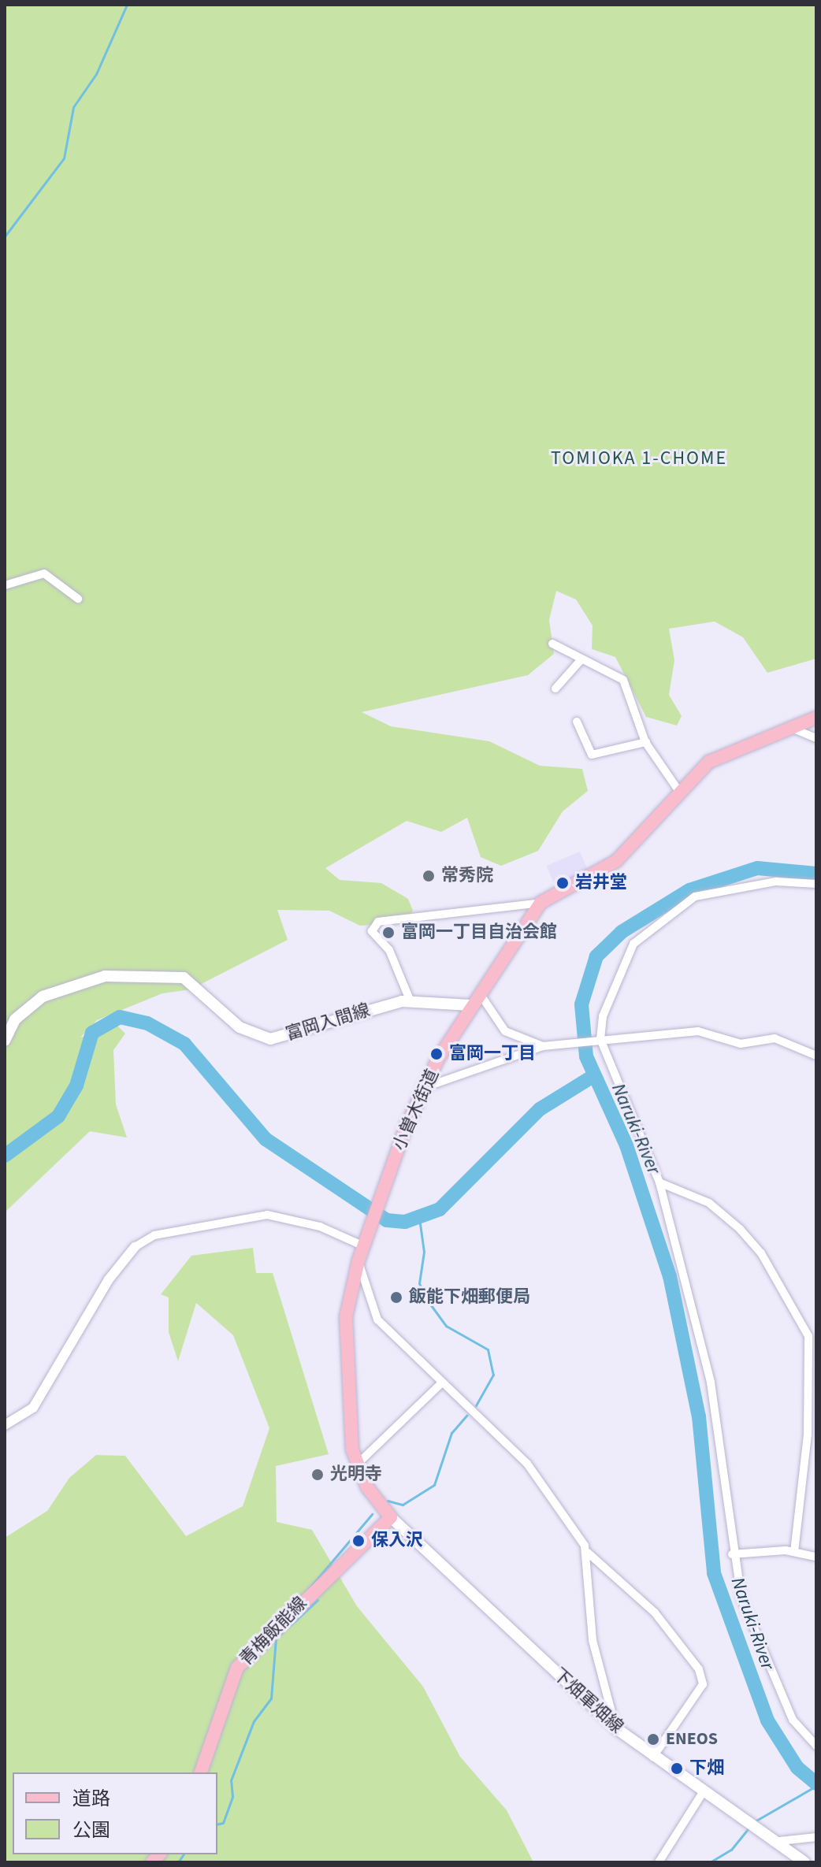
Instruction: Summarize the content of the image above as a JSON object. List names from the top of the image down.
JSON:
{
  "streets": {
    "main road": [
      "富岡入間線",
      "小曽木街道",
      "青梅飯能線",
      "下畑軍畑線"
    ]
  },
  "crossings": [
    ["富岡入間線", "小曽木街道"],
    ["小曽木街道", "青梅飯能線"],
    ["小曽木街道", "下畑軍畑線"],
    ["青梅飯能線", "下畑軍畑線"]
  ],
  "districts": ["TOMIOKA 1-CHOME"],
  "water": ["Naruki-River"],
  "places": [
    "常秀院",
    "岩井堂",
    "富岡一丁目自治会館",
    "富岡一丁目",
    "飯能下畑郵便局",
    "光明寺",
    "保入沢",
    "ENEOS",
    "下畑"
  ],
  "legend": ["道路", "公園"]
}
